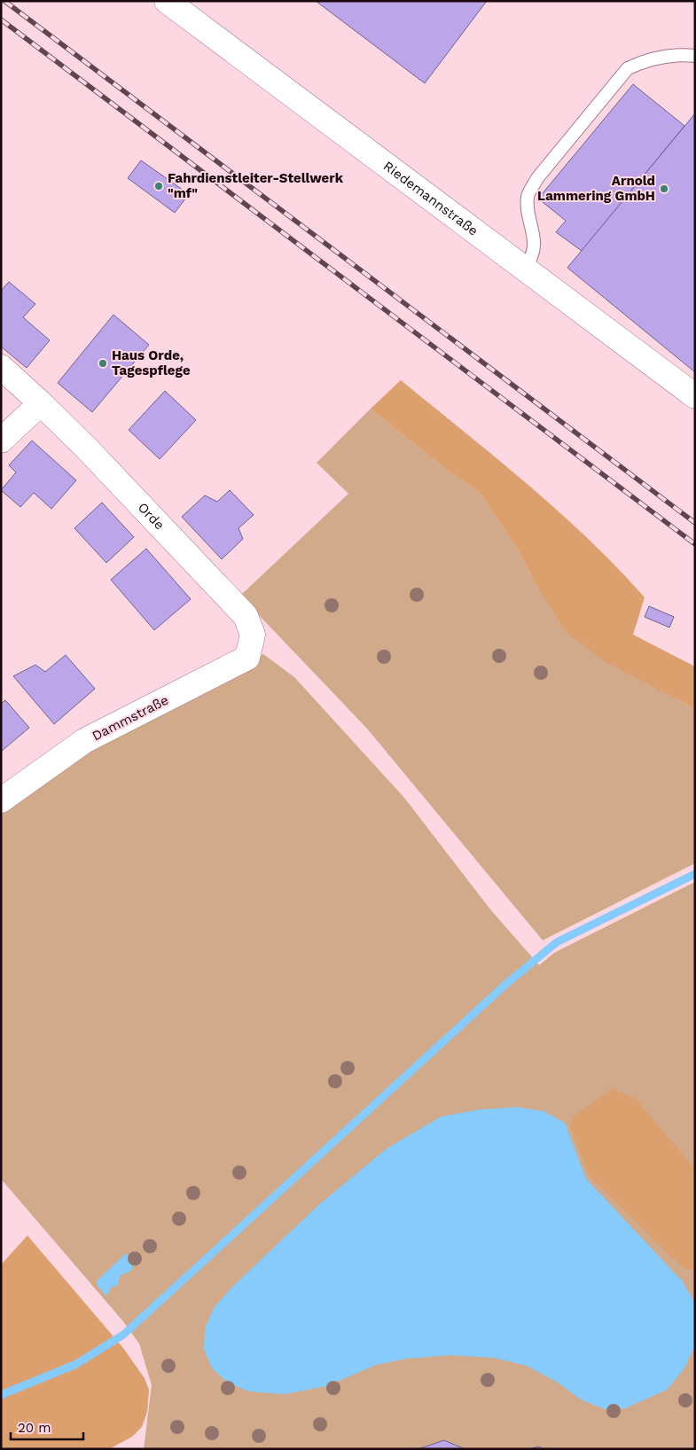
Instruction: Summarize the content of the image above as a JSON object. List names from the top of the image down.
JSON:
{
  "streets": {
    "street": ["Riedemannstraße", "Orde", "Dammstraße"]
  },
  "crossings": [
    ["Orde", "Dammstraße"]
  ],
  "places": ["Fahrdienstleiter-Stellwerk \"mf\"", "Arnold Lammering GmbH", "Haus Orde, Tagespflege"],
  "scale_bar": "20 m"
}
